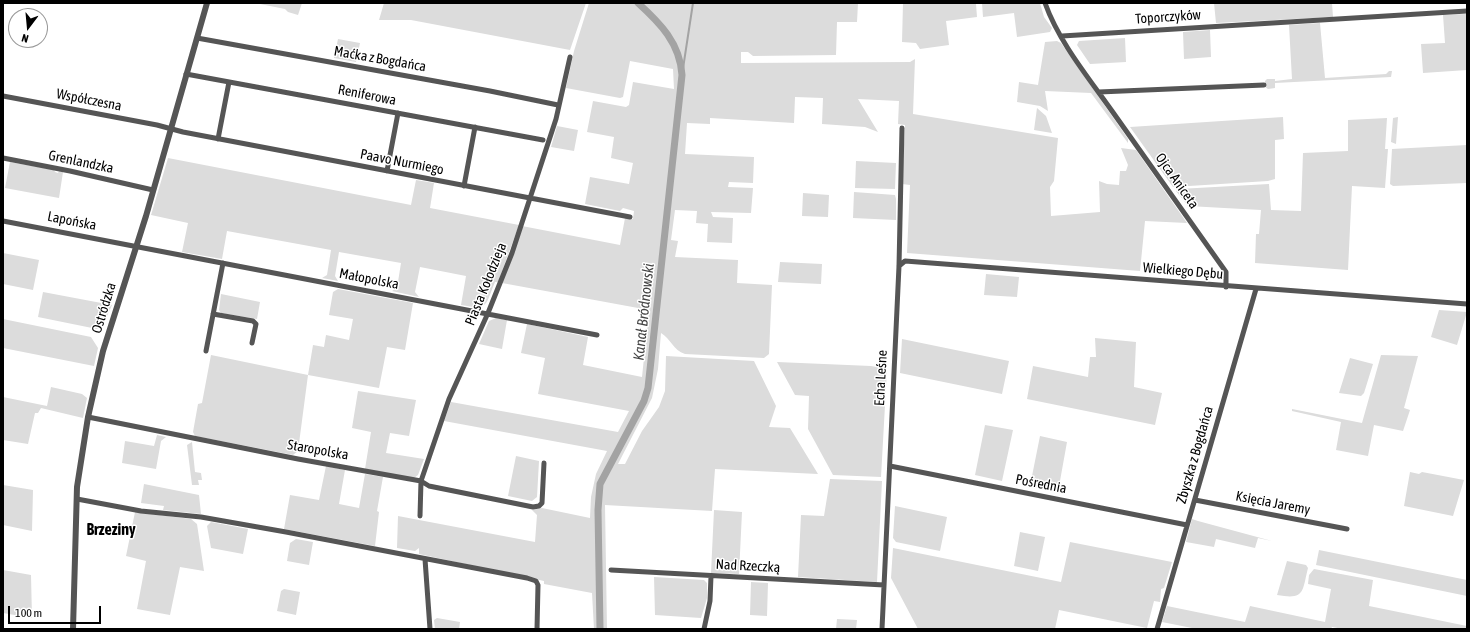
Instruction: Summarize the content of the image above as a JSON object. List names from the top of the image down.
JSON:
{
  "streets": {
    "street": [
      "Toporczyków",
      "Maćka z Bogdańca",
      "Reniferowa",
      "Współczesna",
      "Grenlandzka",
      "Paavo Nurmiego",
      "Ojca Aniceta",
      "Lapońska",
      "Wielkiego Dębu",
      "Małopolska",
      "Piasta Kołodzieja",
      "Ostródzka",
      "Echa Leśne",
      "Staropolska",
      "Zbyszka z Bogdańca",
      "Pośrednia",
      "Księcia Jaremy",
      "Nad Rzeczką"
    ]
  },
  "crossings": [
    ["Toporczyków", "Ojca Aniceta"],
    ["Maćka z Bogdańca", "Piasta Kołodzieja"],
    ["Maćka z Bogdańca", "Ostródzka"],
    ["Reniferowa", "Ostródzka"],
    ["Współczesna", "Paavo Nurmiego"],
    ["Współczesna", "Ostródzka"],
    ["Grenlandzka", "Ostródzka"],
    ["Paavo Nurmiego", "Piasta Kołodzieja"],
    ["Paavo Nurmiego", "Ostródzka"],
    ["Ojca Aniceta", "Wielkiego Dębu"],
    ["Lapońska", "Małopolska"],
    ["Lapońska", "Ostródzka"],
    ["Wielkiego Dębu", "Echa Leśne"],
    ["Wielkiego Dębu", "Zbyszka z Bogdańca"],
    ["Małopolska", "Piasta Kołodzieja"],
    ["Małopolska", "Ostródzka"],
    ["Piasta Kołodzieja", "Staropolska"],
    ["Ostródzka", "Staropolska"],
    ["Echa Leśne", "Pośrednia"],
    ["Echa Leśne", "Nad Rzeczką"],
    ["Zbyszka z Bogdańca", "Pośrednia"],
    ["Zbyszka z Bogdańca", "Księcia Jaremy"]
  ],
  "districts": ["Brzeziny"],
  "water": ["Kanał Bródnowski"],
  "scale_bar": "100 m",
  "north": "bottom"
}
